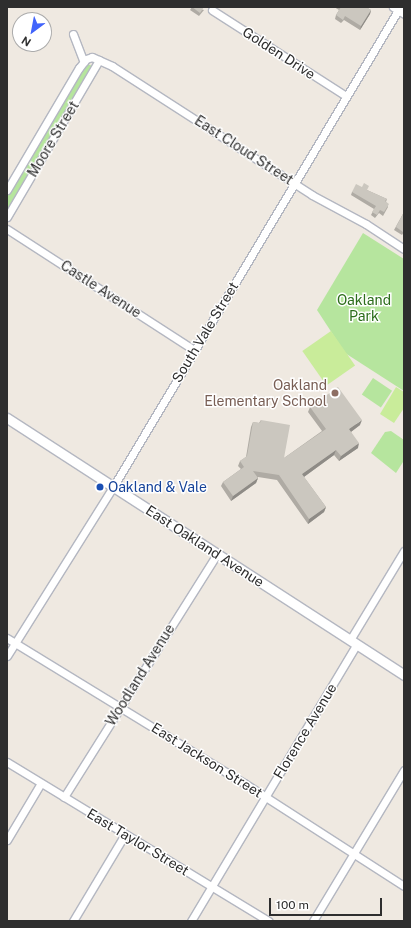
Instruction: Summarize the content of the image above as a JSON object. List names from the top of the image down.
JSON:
{
  "streets": {
    "main road": ["East Oakland Avenue"],
    "street": [
      "Golden Drive",
      "Moore Street",
      "East Cloud Street",
      "Castle Avenue",
      "South Vale Street",
      "Woodland Avenue",
      "Florence Avenue",
      "East Jackson Street",
      "East Taylor Street"
    ]
  },
  "crossings": [
    ["Golden Drive", "South Vale Street"],
    ["Moore Street", "East Cloud Street"],
    ["East Cloud Street", "South Vale Street"],
    ["Castle Avenue", "South Vale Street"],
    ["South Vale Street", "East Oakland Avenue"],
    ["South Vale Street", "East Jackson Street"],
    ["East Oakland Avenue", "Woodland Avenue"],
    ["East Oakland Avenue", "Florence Avenue"],
    ["Woodland Avenue", "East Jackson Street"],
    ["Woodland Avenue", "East Taylor Street"],
    ["Florence Avenue", "East Jackson Street"],
    ["Florence Avenue", "East Taylor Street"]
  ],
  "parks": ["Oakland Park"],
  "places": ["Oakland Elementary School", "Oakland & Vale"],
  "scale_bar": "100 m",
  "north": "bottom left"
}
